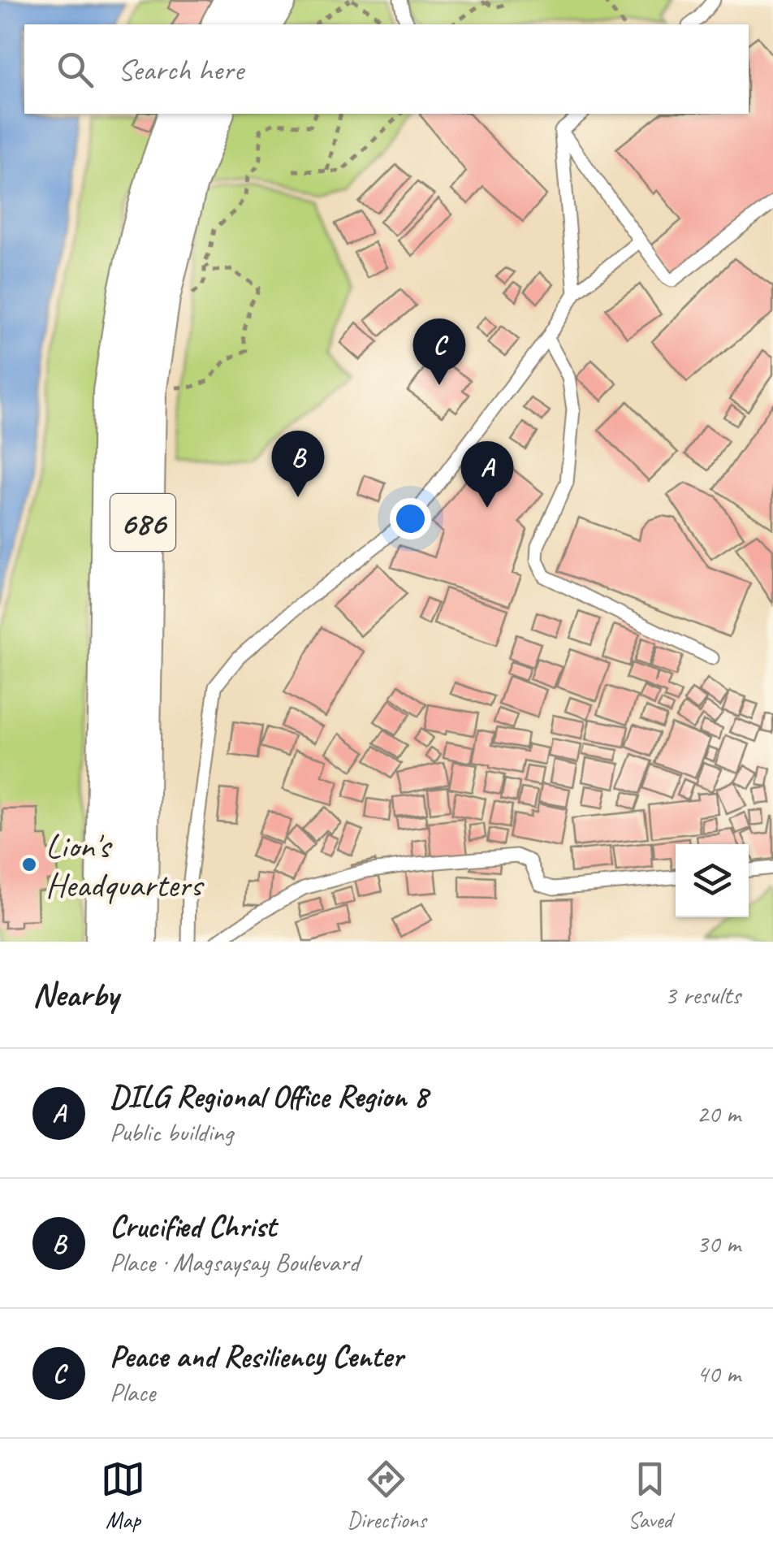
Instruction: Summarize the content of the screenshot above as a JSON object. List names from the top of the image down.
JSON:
{
  "streets": {
    "main road": ["686"]
  },
  "places": ["Lion's Headquarters"],
  "page": {
    "search": "Search here",
    "pins": ["C", "B", "A"],
    "heading": ["Nearby", "3 results"],
    "list": [
      {
        "mark": "A",
        "name": "DILG Regional Office Region 8",
        "note": "Public building",
        "value": "20 m"
      },
      {
        "mark": "B",
        "name": "Crucified Christ",
        "note": "Place · Magsaysay Boulevard",
        "value": "30 m"
      },
      {
        "mark": "C",
        "name": "Peace and Resiliency Center",
        "note": "Place",
        "value": "40 m"
      }
    ],
    "nav": ["Map", "Directions", "Saved"]
  }
}
